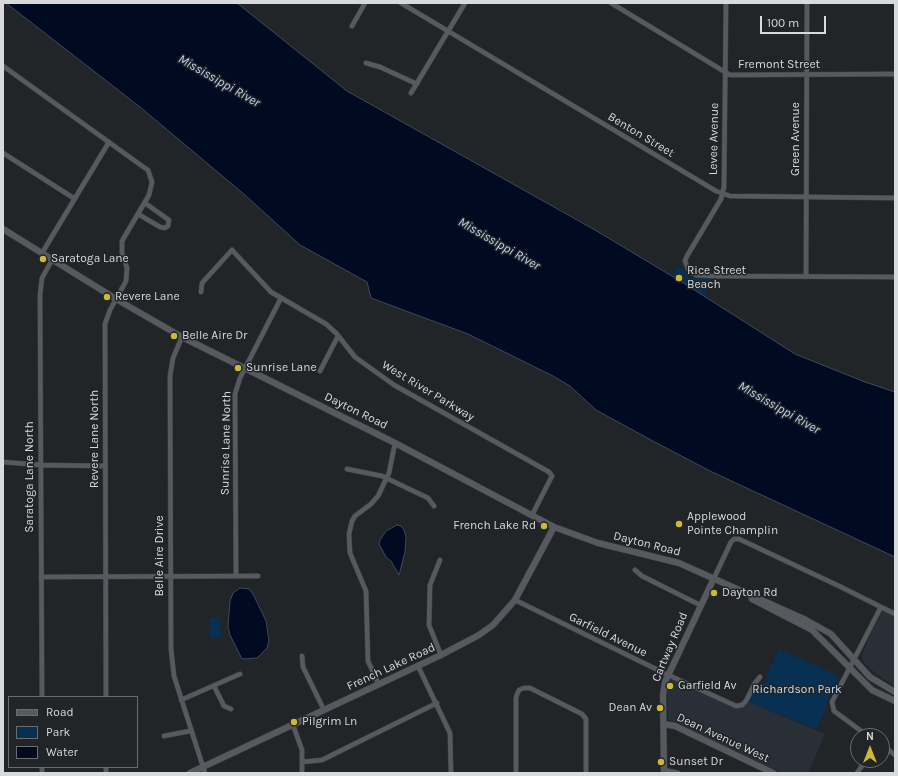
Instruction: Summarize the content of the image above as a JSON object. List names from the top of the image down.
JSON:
{
  "streets": {
    "main road": [
      "Dayton Road",
      "Cartway Road",
      "French Lake Road",
      "Dean Avenue West"
    ],
    "street": [
      "Fremont Street",
      "Benton Street",
      "Levee Avenue",
      "Green Avenue",
      "West River Parkway",
      "Revere Lane North",
      "Sunrise Lane North",
      "Saratoga Lane North",
      "Belle Aire Drive",
      "Garfield Avenue"
    ]
  },
  "crossings": [
    ["Fremont Street", "Levee Avenue"],
    ["Fremont Street", "Green Avenue"],
    ["Benton Street", "Levee Avenue"],
    ["Benton Street", "Green Avenue"],
    ["Levee Avenue", "Green Avenue"],
    ["West River Parkway", "Dayton Road"],
    ["West River Parkway", "Sunrise Lane North"],
    ["Dayton Road", "Revere Lane North"],
    ["Dayton Road", "Sunrise Lane North"],
    ["Dayton Road", "Saratoga Lane North"],
    ["Dayton Road", "Belle Aire Drive"],
    ["Dayton Road", "Cartway Road"],
    ["Dayton Road", "French Lake Road"],
    ["Belle Aire Drive", "French Lake Road"],
    ["Garfield Avenue", "Cartway Road"],
    ["Garfield Avenue", "French Lake Road"],
    ["Cartway Road", "Dean Avenue West"]
  ],
  "water": ["Mississippi River"],
  "parks": ["Richardson Park"],
  "places": [
    "Saratoga Lane",
    "Rice Street Beach",
    "Revere Lane",
    "Belle Aire Dr",
    "Sunrise Lane",
    "Applewood Pointe Champlin",
    "French Lake Rd",
    "Dayton Rd",
    "Garfield Av",
    "Dean Av",
    "Pilgrim Ln",
    "Sunset Dr"
  ],
  "legend": ["Road", "Park", "Water"],
  "scale_bar": "100 m",
  "north": "top"
}
